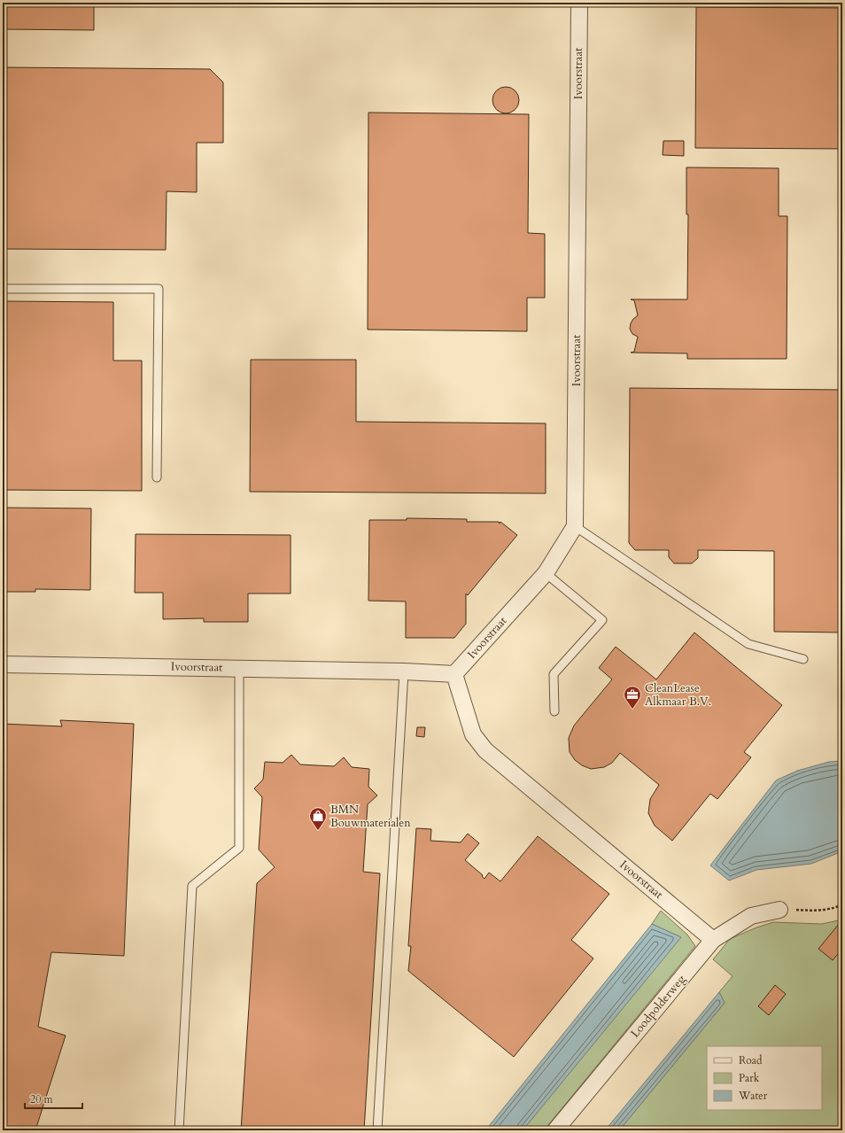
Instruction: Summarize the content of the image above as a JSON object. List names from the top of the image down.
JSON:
{
  "streets": {
    "street": ["Ivoorstraat", "Loodpolderweg"]
  },
  "crossings": [
    ["Ivoorstraat", "Loodpolderweg"]
  ],
  "places": {
    "office": ["CleanLease Alkmaar B.V."],
    "shop": ["BMN Bouwmaterialen"]
  },
  "legend": ["Road", "Park", "Water"],
  "scale_bar": "20 m"
}
